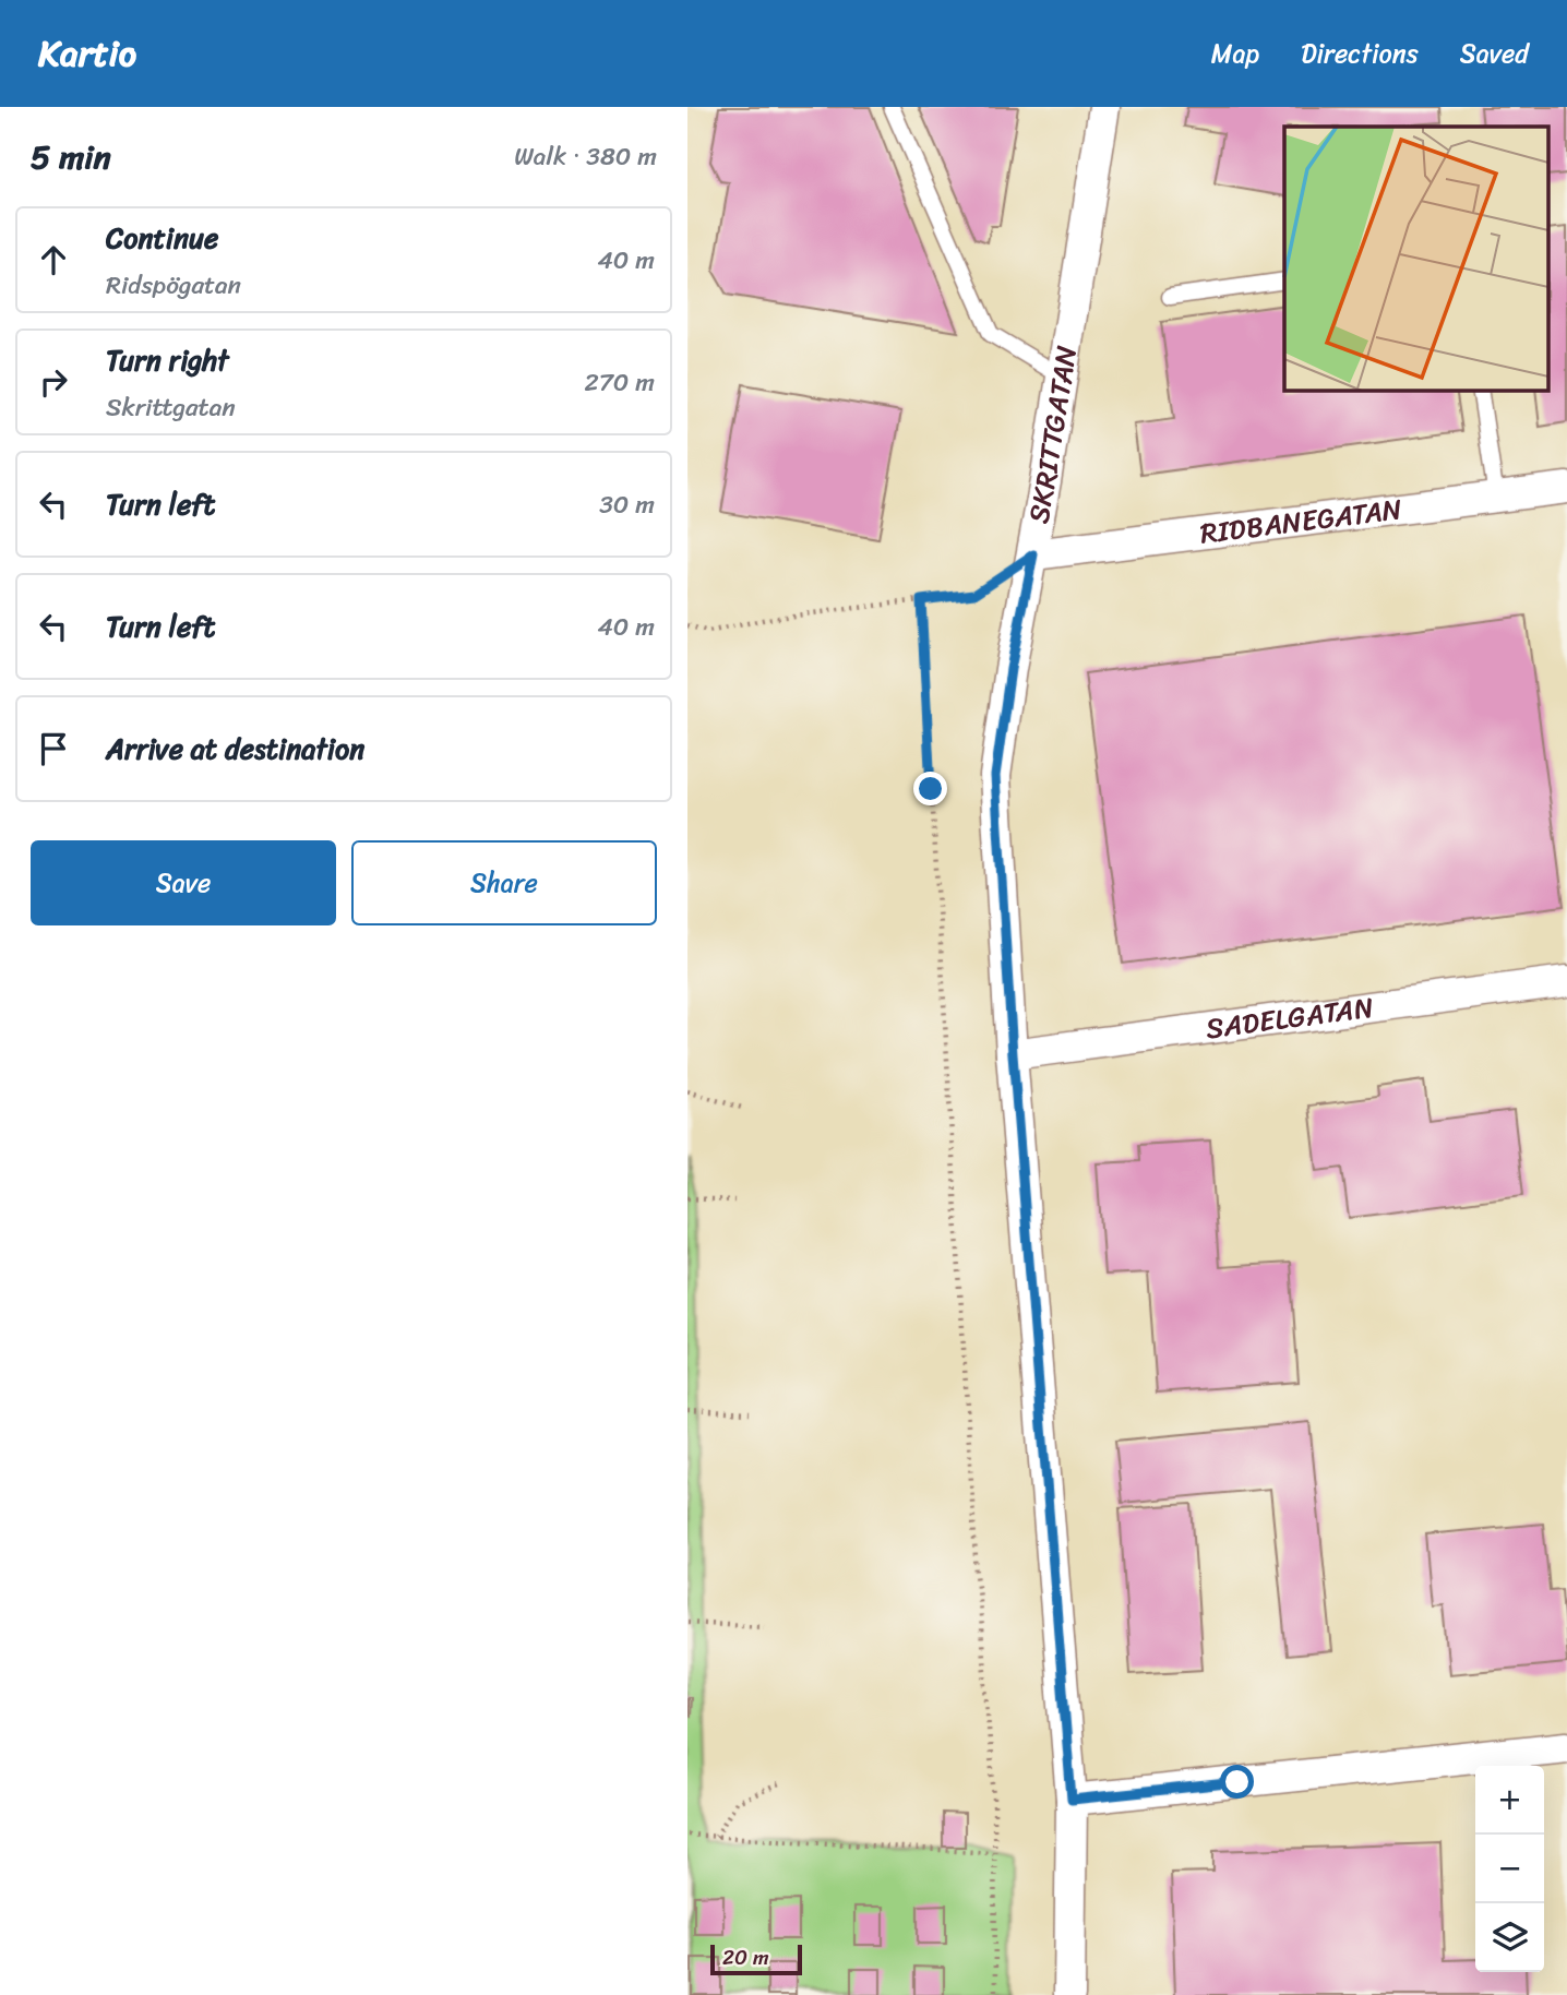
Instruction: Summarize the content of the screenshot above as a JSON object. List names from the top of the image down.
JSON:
{
  "streets": {
    "street": ["SKRITTGATAN", "RIDBANEGATAN", "SADELGATAN"]
  },
  "crossings": [
    ["SKRITTGATAN", "RIDBANEGATAN"],
    ["SKRITTGATAN", "SADELGATAN"]
  ],
  "scale_bar": "20 m",
  "page": {
    "header": "Kartio",
    "nav": ["Map", "Directions", "Saved"],
    "heading": ["5 min", "Walk · 380 m"],
    "list": [
      ["Continue", "Ridspögatan", "40 m"],
      ["Turn right", "Skrittgatan", "270 m"],
      ["Turn left", "30 m"],
      ["Turn left", "40 m"],
      "Arrive at destination"
    ],
    "buttons": ["Save", "Share"],
    "map_buttons": ["+", "−"],
    "scale": "20 m"
  }
}
